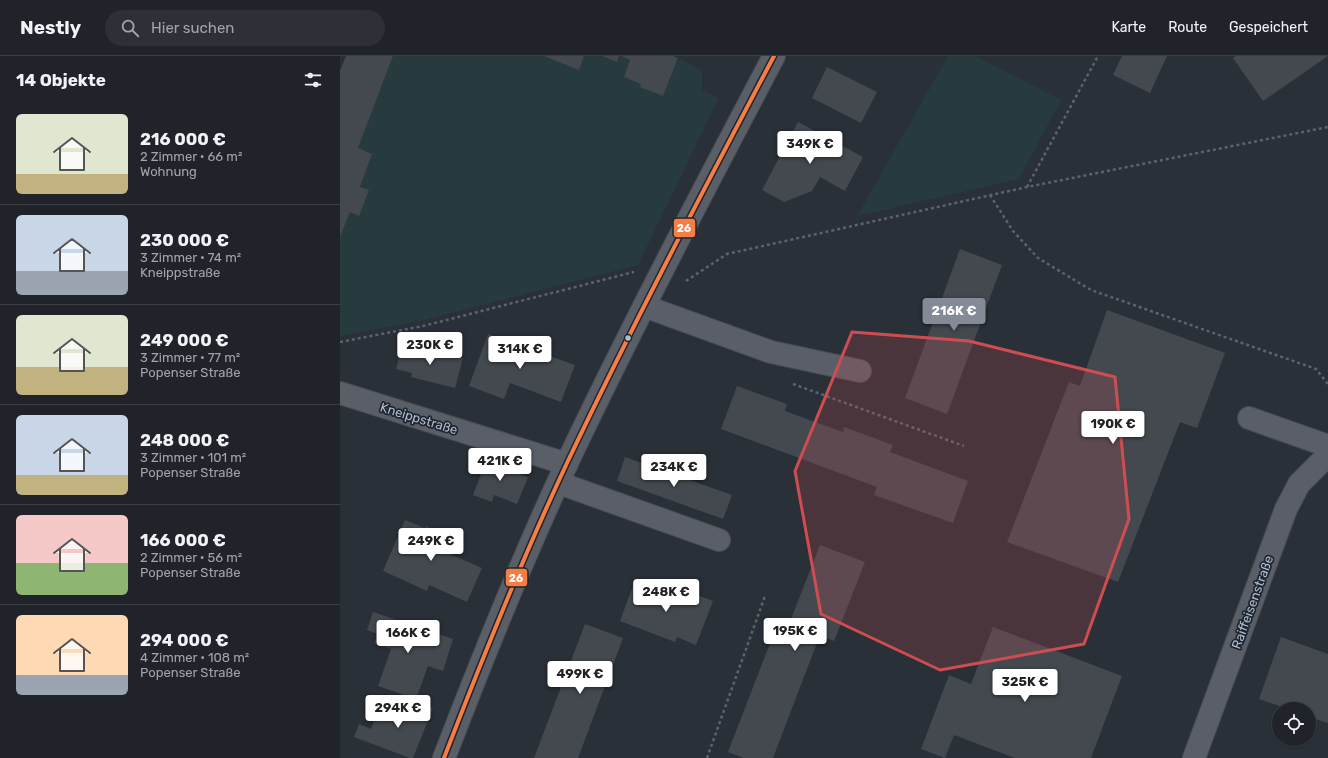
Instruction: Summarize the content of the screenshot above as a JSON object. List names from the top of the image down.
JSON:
{
  "streets": {
    "street": ["Kneippstraße", "Raiffeisenstraße"]
  },
  "lines": ["transit line 26"],
  "page": {
    "header": "Nestly",
    "search": "Hier suchen",
    "nav": ["Karte", "Route", "Gespeichert"],
    "heading": "14 Objekte",
    "list": [
      {
        "name": "216 000 €",
        "note": "2 Zimmer · 66 m² · Wohnung"
      },
      {
        "name": "230 000 €",
        "note": "3 Zimmer · 74 m² · Kneippstraße"
      },
      {
        "name": "249 000 €",
        "note": "3 Zimmer · 77 m² · Popenser Straße"
      },
      {
        "name": "248 000 €",
        "note": "3 Zimmer · 101 m² · Popenser Straße"
      },
      {
        "name": "166 000 €",
        "note": "2 Zimmer · 56 m² · Popenser Straße"
      },
      {
        "name": "294 000 €",
        "note": "4 Zimmer · 108 m² · Popenser Straße"
      }
    ],
    "price": [
      "349K €",
      "216K €",
      "230K €",
      "314K €",
      "190K €",
      "421K €",
      "234K €",
      "249K €",
      "248K €",
      "195K €",
      "166K €",
      "499K €",
      "325K €",
      "294K €"
    ]
  }
}
